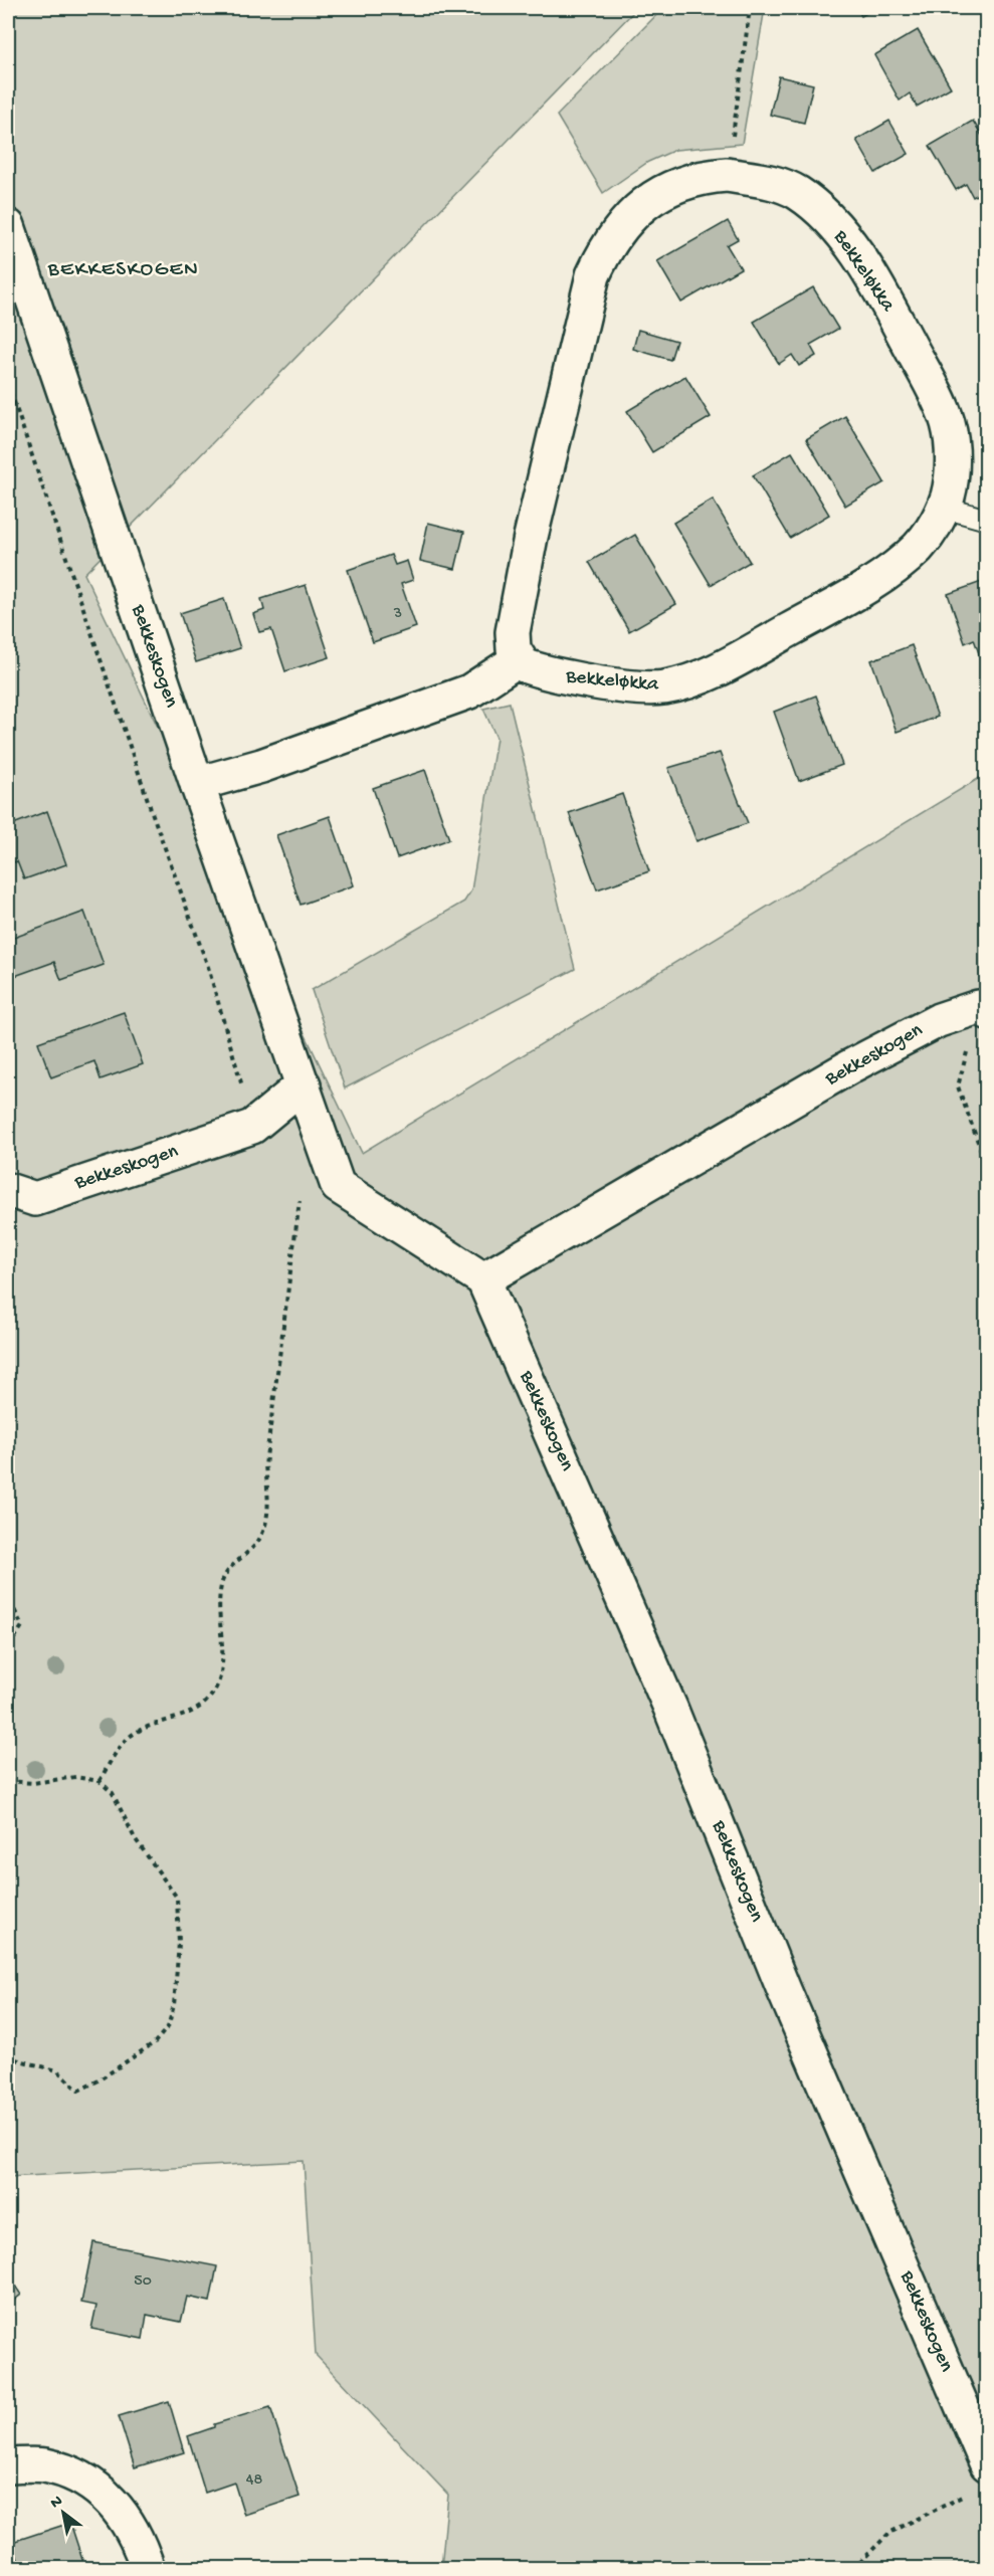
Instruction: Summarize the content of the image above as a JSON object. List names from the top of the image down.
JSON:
{
  "streets": {
    "street": ["Bekkeløkka", "Bekkeskogen"]
  },
  "districts": ["BEKKESKOGEN"],
  "house_numbers": ["3", "50", "48"],
  "north": "top left"
}
